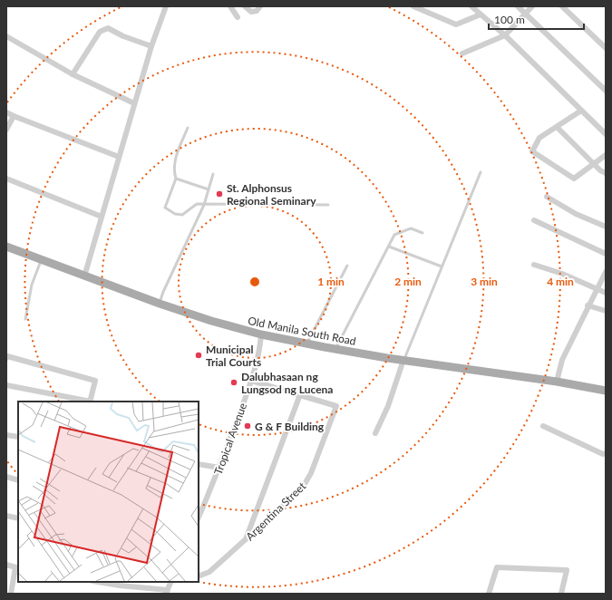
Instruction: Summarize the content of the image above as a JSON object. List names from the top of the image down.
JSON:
{
  "streets": {
    "main road": ["Old Manila South Road"],
    "street": ["Tropical Avenue", "Argentina Street"]
  },
  "crossings": [
    ["Old Manila South Road", "Tropical Avenue"]
  ],
  "places": [
    "St. Alphonsus Regional Seminary",
    "Municipal Trial Courts",
    "Dalubhasaan ng Lungsod ng Lucena",
    "G & F Building"
  ],
  "scale_bar": "100 m",
  "rings": [
    "1 min",
    "2 min",
    "3 min",
    "4 min"
  ]
}
